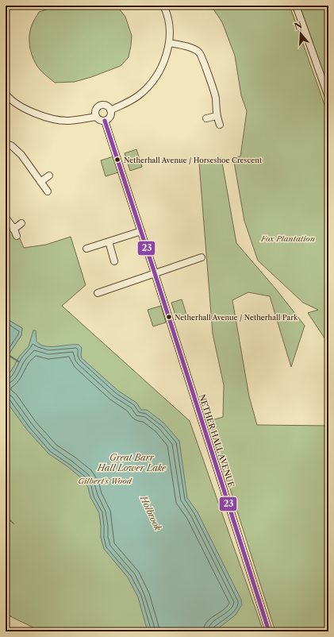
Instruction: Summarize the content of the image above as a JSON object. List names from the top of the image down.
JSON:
{
  "streets": {
    "street": ["NETHER HALL AVENUE"]
  },
  "water": ["Great Barr Hall Lower Lake", "Holbrook"],
  "parks": ["Fox Plantation", "Gilbert's Wood"],
  "places": ["Netherhall Avenue / Horseshoe Crescent", "Netherhall Avenue / Netherhall Park"],
  "lines": ["transit line 23"],
  "north": "top"
}
